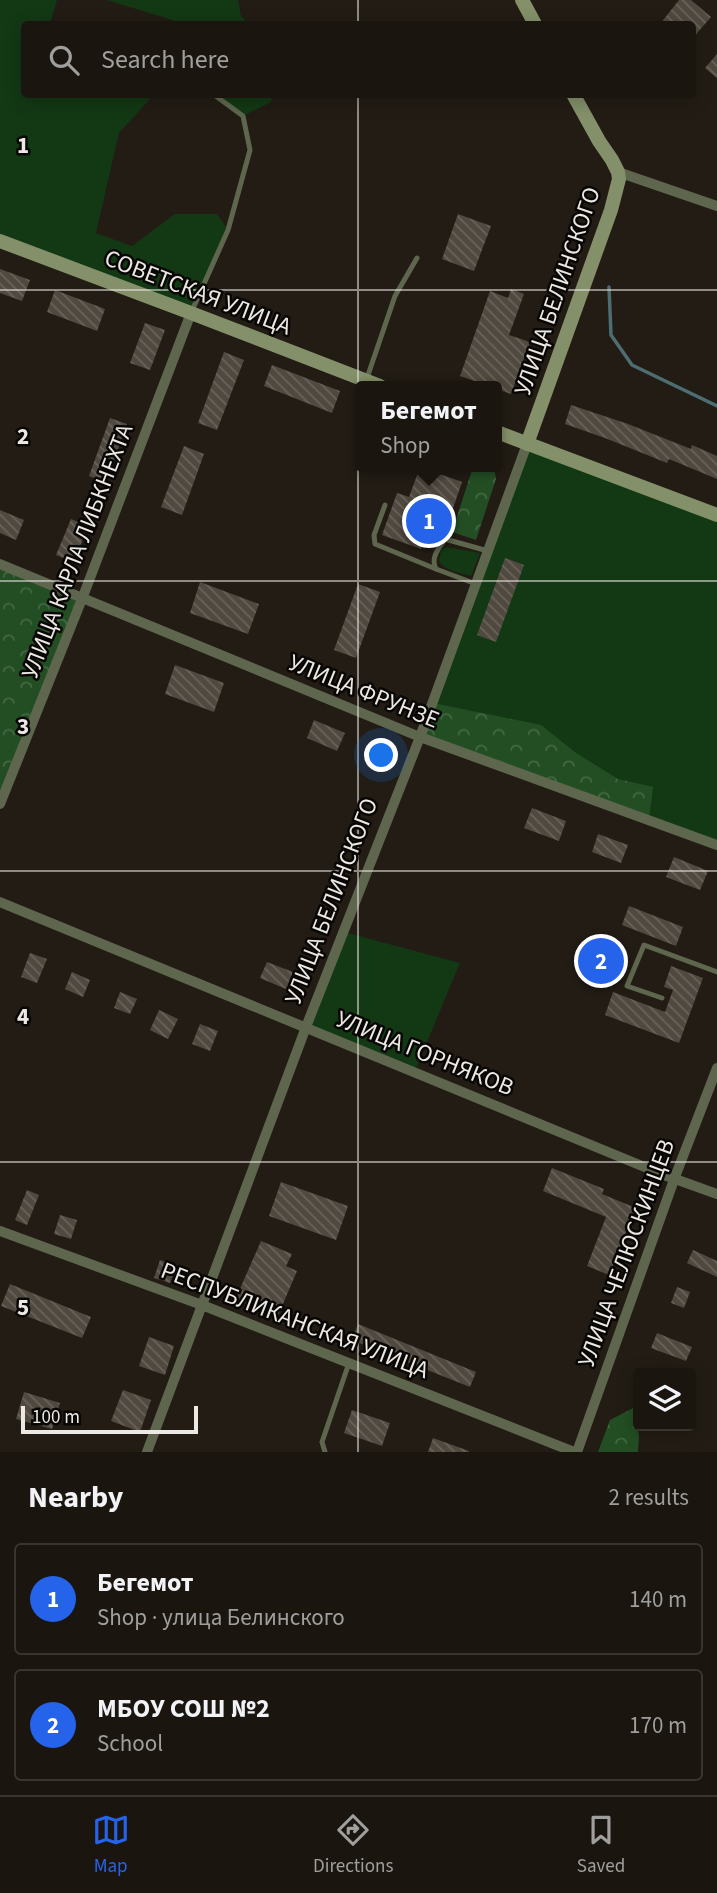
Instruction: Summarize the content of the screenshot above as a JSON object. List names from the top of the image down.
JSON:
{
  "streets": {
    "street": [
      "УЛИЦА БЕЛИНСКОГО",
      "СОВЕТСКАЯ УЛИЦА",
      "УЛИЦА КАРЛА ЛИБКНЕХТА",
      "УЛИЦА ФРУНЗЕ",
      "УЛИЦА ГОРНЯКОВ",
      "УЛИЦА ЧЕЛЮСКИНЦЕВ",
      "РЕСПУБЛИКАНСКАЯ УЛИЦА"
    ]
  },
  "crossings": [
    ["УЛИЦА БЕЛИНСКОГО", "УЛИЦА ФРУНЗЕ"],
    ["УЛИЦА БЕЛИНСКОГО", "УЛИЦА ГОРНЯКОВ"],
    ["УЛИЦА БЕЛИНСКОГО", "РЕСПУБЛИКАНСКАЯ УЛИЦА"],
    ["СОВЕТСКАЯ УЛИЦА", "УЛИЦА КАРЛА ЛИБКНЕХТА"],
    ["УЛИЦА КАРЛА ЛИБКНЕХТА", "УЛИЦА ФРУНЗЕ"],
    ["УЛИЦА ГОРНЯКОВ", "УЛИЦА ЧЕЛЮСКИНЦЕВ"],
    ["УЛИЦА ЧЕЛЮСКИНЦЕВ", "РЕСПУБЛИКАНСКАЯ УЛИЦА"]
  ],
  "scale_bar": "100 m",
  "page": {
    "search": "Search here",
    "popup": ["Бегемот", "Shop"],
    "pins": ["1", "2"],
    "scale": "100 m",
    "heading": ["Nearby", "2 results"],
    "list": [
      {
        "mark": "1",
        "name": "Бегемот",
        "note": "Shop · улица Белинского",
        "value": "140 m"
      },
      {
        "mark": "2",
        "name": "МБОУ СОШ №2",
        "note": "School",
        "value": "170 m"
      }
    ],
    "nav": ["Map", "Directions", "Saved"]
  },
  "grid": {
    "rows": [
      "1",
      "2",
      "3",
      "4",
      "5"
    ]
  }
}
